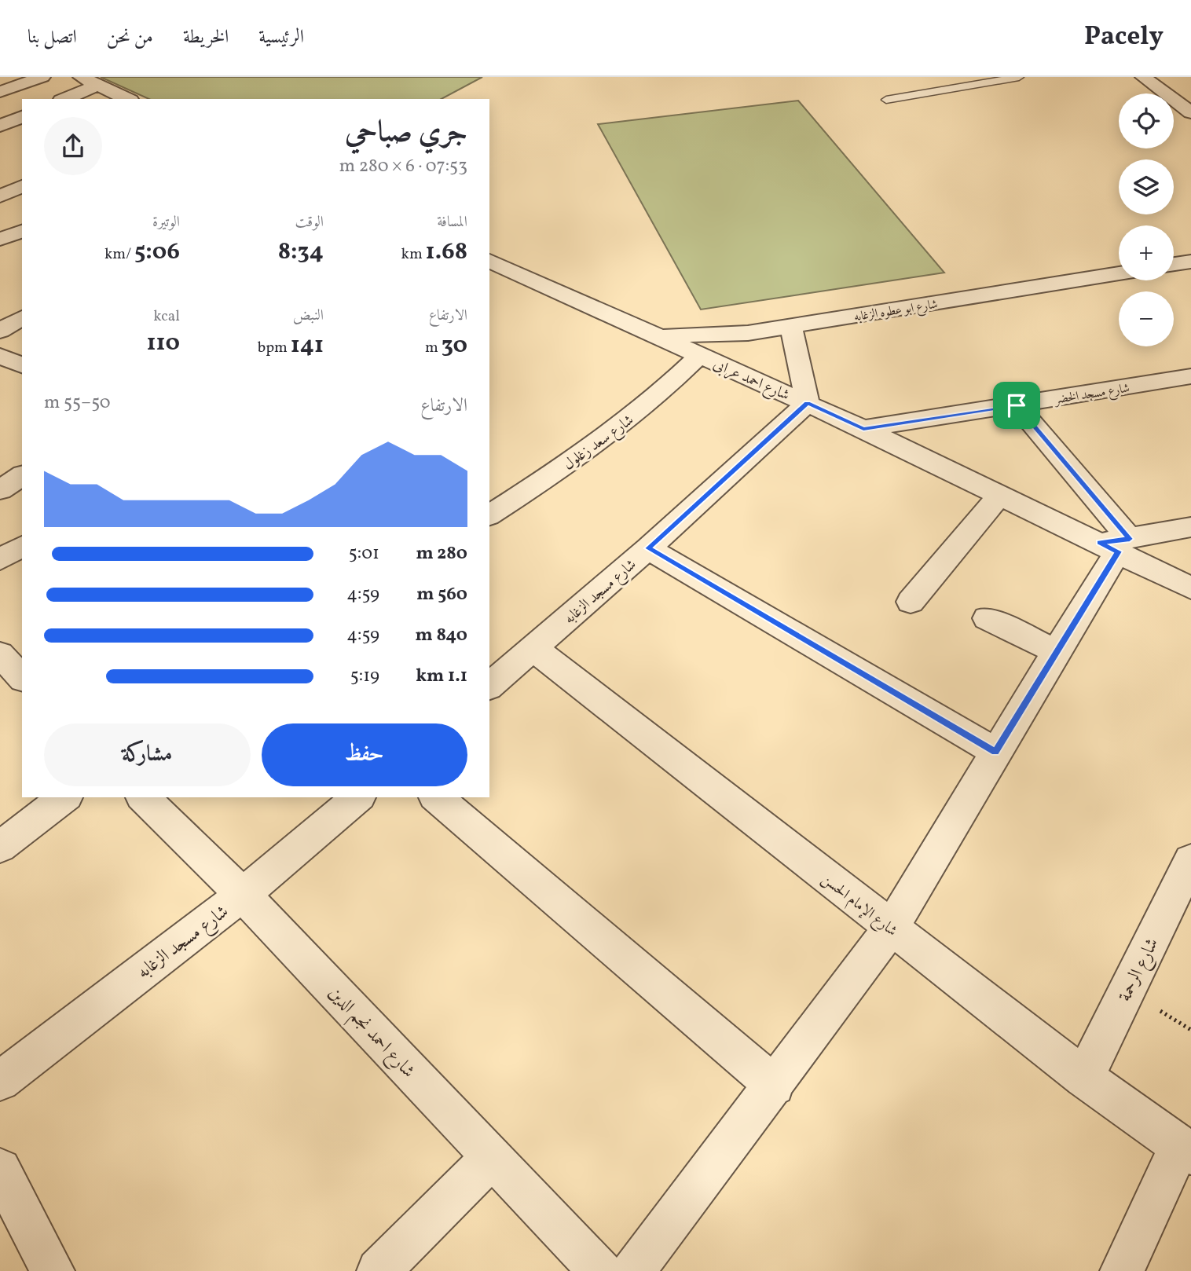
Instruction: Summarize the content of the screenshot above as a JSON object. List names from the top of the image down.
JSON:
{
  "streets": {
    "street": [
      "شارع ابو عطوه الزغابه",
      "شارع احمد عرابى",
      "شارع مسجد الخضر",
      "شارع سعد زغلول",
      "شارع مسجد الزغابه",
      "شارع الإمام الحسن",
      "شارع الرحمة",
      "شارع احمد نجم الدين"
    ]
  },
  "crossings": [
    ["شارع ابو عطوه الزغابه", "شارع احمد عرابى"],
    ["شارع احمد عرابى", "شارع مسجد الخضر"],
    ["شارع احمد عرابى", "شارع سعد زغلول"],
    ["شارع احمد عرابى", "شارع مسجد الزغابه"],
    ["شارع مسجد الزغابه", "شارع الإمام الحسن"],
    ["شارع مسجد الزغابه", "شارع احمد نجم الدين"],
    ["شارع الإمام الحسن", "شارع الرحمة"]
  ],
  "page": {
    "header": "Pacely",
    "nav": [
      "الرئيسية",
      "الخريطة",
      "من نحن",
      "اتصل بنا"
    ],
    "map_buttons": ["+", "−"],
    "heading": ["جري صباحي", "07:53 · 6 × 280 m"],
    "stats": [
      ["المسافة", "1.68 km"],
      ["الوقت", "8:34"],
      ["الوتيرة", "5:06 /km"],
      ["الارتفاع", "30 m"],
      ["النبض", "141 bpm"],
      ["kcal", "110"]
    ],
    "chart": ["الارتفاع", "50–55 m"],
    "list": [
      {
        "name": "280 m",
        "note": "5:01"
      },
      {
        "name": "560 m",
        "note": "4:59"
      },
      {
        "name": "840 m",
        "note": "4:59"
      },
      {
        "name": "1.1 km",
        "note": "5:19"
      }
    ],
    "buttons": ["حفظ", "مشاركة"]
  }
}
